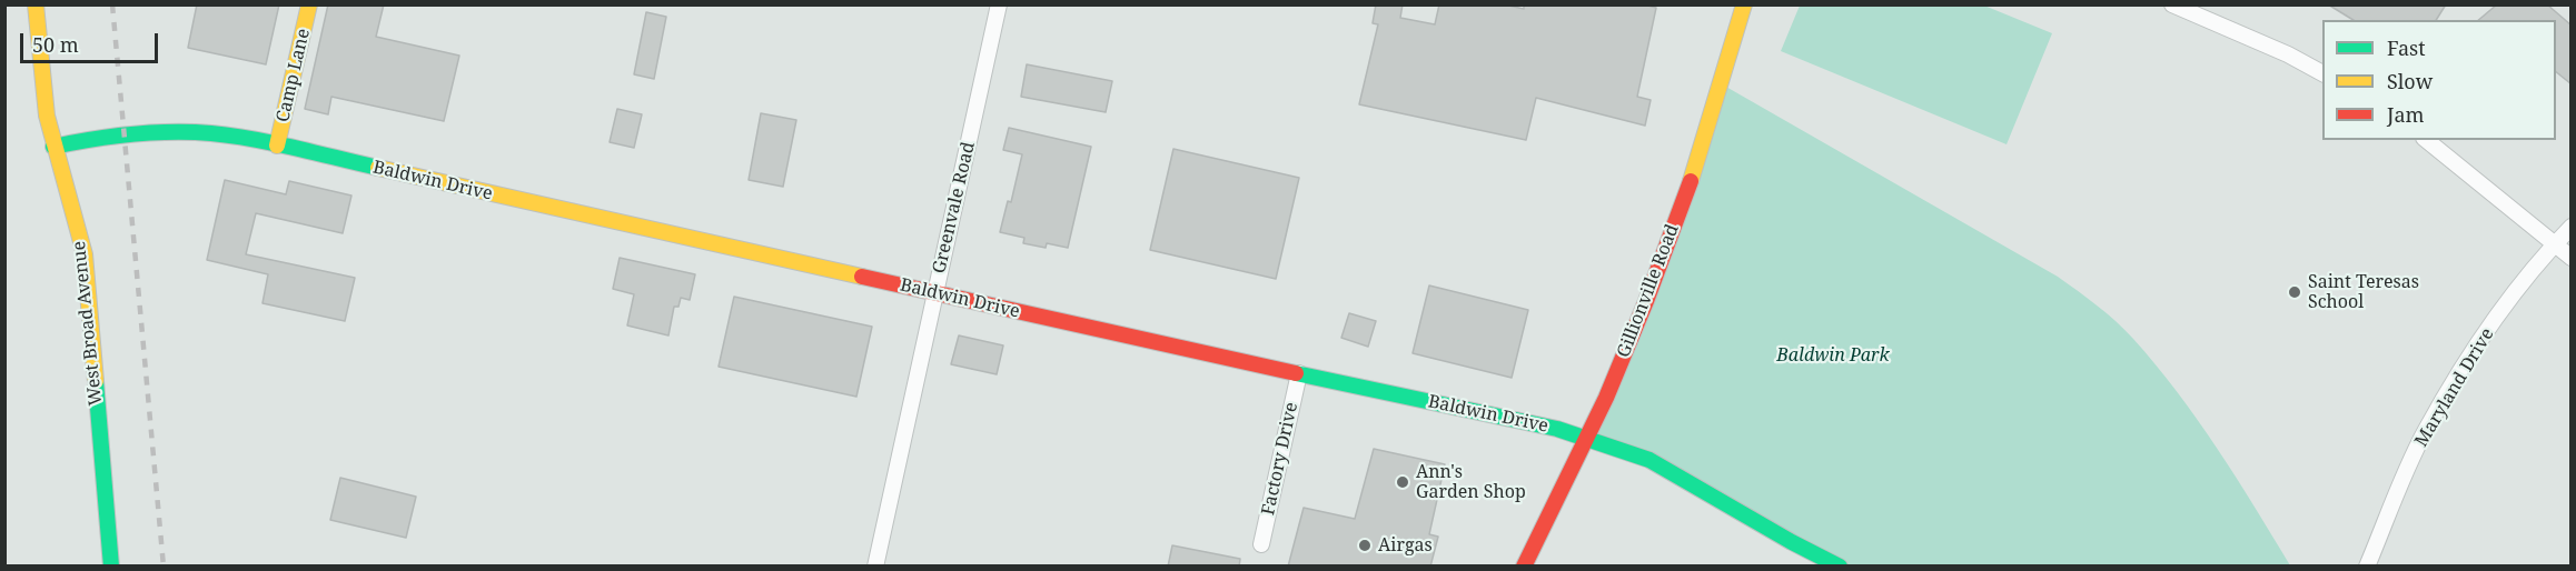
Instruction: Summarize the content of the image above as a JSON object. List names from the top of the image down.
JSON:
{
  "streets": {
    "street": [
      "Camp Lane",
      "Baldwin Drive",
      "Greenvale Road",
      "Gillionville Road",
      "West Broad Avenue",
      "Maryland Drive",
      "Factory Drive"
    ]
  },
  "crossings": [
    ["Camp Lane", "Baldwin Drive"],
    ["Baldwin Drive", "Greenvale Road"],
    ["Baldwin Drive", "Gillionville Road"],
    ["Baldwin Drive", "West Broad Avenue"],
    ["Baldwin Drive", "Factory Drive"]
  ],
  "parks": ["Baldwin Park"],
  "places": ["Saint Teresas School", "Ann's Garden Shop", "Airgas"],
  "legend": ["Fast", "Slow", "Jam"],
  "scale_bar": "50 m"
}
